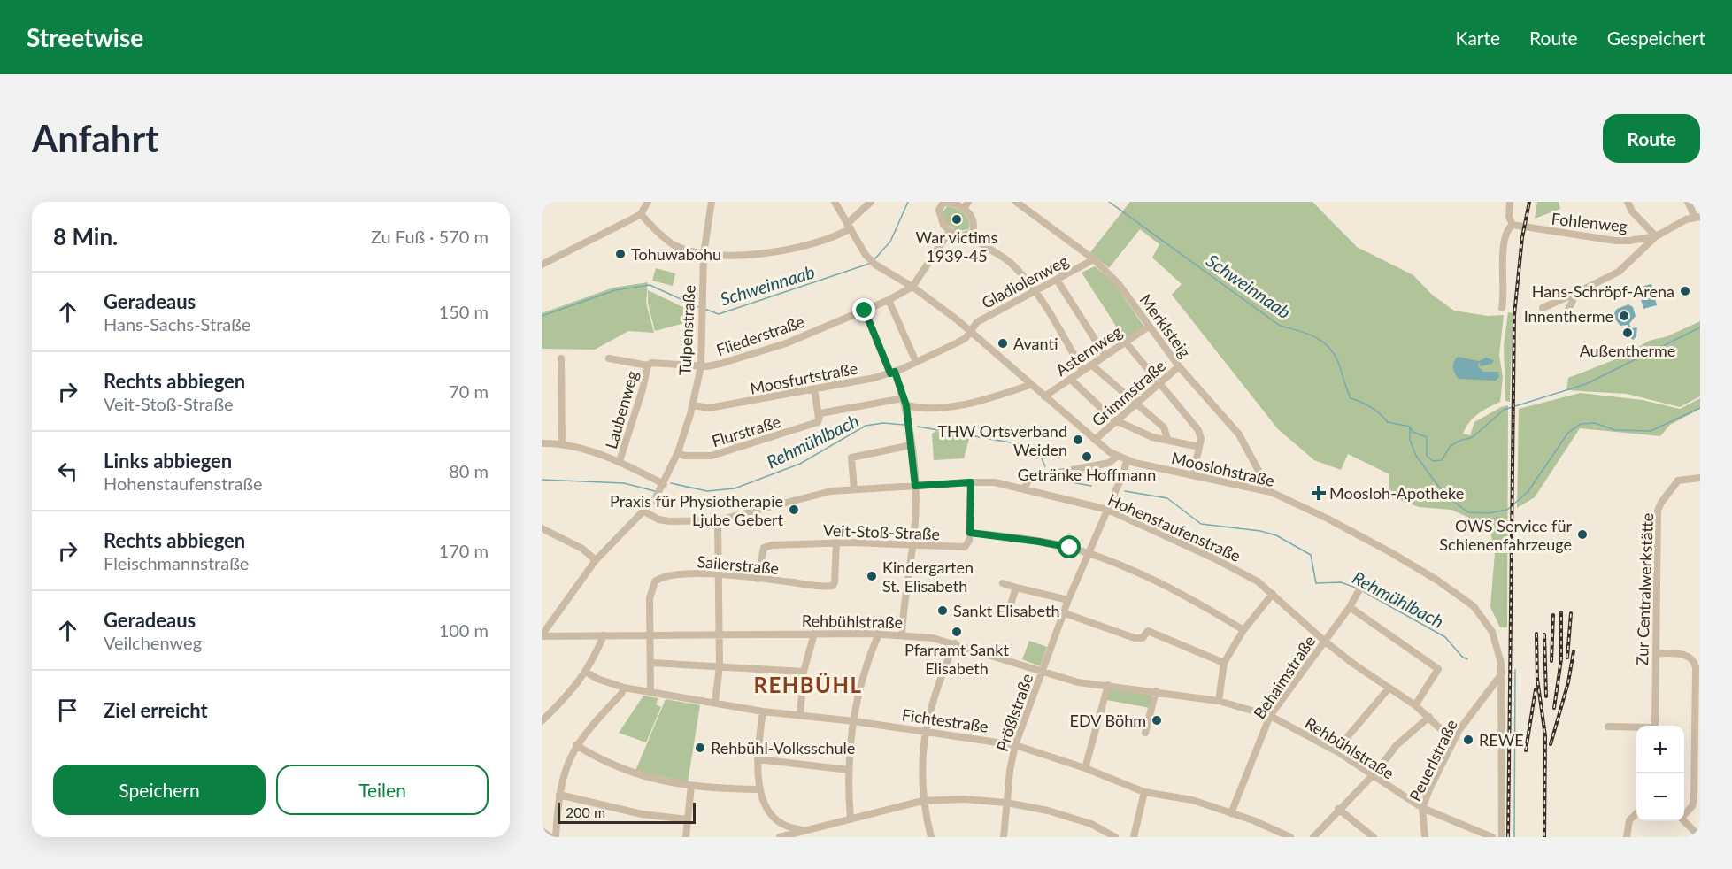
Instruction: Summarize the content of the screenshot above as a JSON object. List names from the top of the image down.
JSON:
{
  "streets": {
    "street": [
      "Fohlenweg",
      "Gladiolenweg",
      "Merklsteig",
      "Tulpenstraße",
      "Fliederstraße",
      "Asternweg",
      "Moosfurtstraße",
      "Grimmstraße",
      "Laubenweg",
      "Flurstraße",
      "Mooslohstraße",
      "Hohenstaufenstraße",
      "Veit-Stoß-Straße",
      "Sailerstraße",
      "Zur Centralwerkstätte",
      "Rehbühlstraße",
      "Behaimstraße",
      "Prößlstraße",
      "Fichtestraße",
      "Peuerlstraße"
    ]
  },
  "crossings": [
    ["Gladiolenweg", "Merklsteig"],
    ["Gladiolenweg", "Moosfurtstraße"],
    ["Gladiolenweg", "Mooslohstraße"],
    ["Merklsteig", "Asternweg"],
    ["Merklsteig", "Grimmstraße"],
    ["Merklsteig", "Mooslohstraße"],
    ["Tulpenstraße", "Fliederstraße"],
    ["Tulpenstraße", "Moosfurtstraße"],
    ["Tulpenstraße", "Flurstraße"],
    ["Tulpenstraße", "Hohenstaufenstraße"],
    ["Tulpenstraße", "Rehbühlstraße"],
    ["Fliederstraße", "Laubenweg"],
    ["Fliederstraße", "Mooslohstraße"],
    ["Asternweg", "Mooslohstraße"],
    ["Moosfurtstraße", "Mooslohstraße"],
    ["Grimmstraße", "Mooslohstraße"],
    ["Mooslohstraße", "Prößlstraße"],
    ["Mooslohstraße", "Peuerlstraße"],
    ["Hohenstaufenstraße", "Behaimstraße"],
    ["Hohenstaufenstraße", "Prößlstraße"],
    ["Hohenstaufenstraße", "Peuerlstraße"],
    ["Veit-Stoß-Straße", "Sailerstraße"],
    ["Sailerstraße", "Rehbühlstraße"],
    ["Sailerstraße", "Fichtestraße"],
    ["Rehbühlstraße", "Behaimstraße"],
    ["Rehbühlstraße", "Prößlstraße"],
    ["Rehbühlstraße", "Peuerlstraße"],
    ["Behaimstraße", "Fichtestraße"],
    ["Prößlstraße", "Fichtestraße"]
  ],
  "districts": ["REHBÜHL"],
  "water": ["Schweinnaab", "Rehmühlbach"],
  "places": {
    "other": [
      "War victims 1939-45",
      "Tohuwabohu",
      "Hans-Schröpf-Arena",
      "Innentherme",
      "Außentherme",
      "Avanti",
      "THW Ortsverband Weiden",
      "Getränke Hoffmann",
      "Praxis für Physiotherapie Ljube Gebert",
      "OWS Service für Schienenfahrzeuge",
      "Kindergarten St. Elisabeth",
      "Sankt Elisabeth",
      "Pfarramt Sankt Elisabeth",
      "EDV Böhm",
      "REWE",
      "Rehbühl-Volksschule"
    ],
    "health": ["Moosloh-Apotheke"]
  },
  "scale_bar": "200 m",
  "page": {
    "header": "Streetwise",
    "nav": ["Karte", "Route", "Gespeichert"],
    "buttons": [
      "Route",
      ["Speichern", "Teilen"]
    ],
    "title": "Anfahrt",
    "heading": ["8 Min.", "Zu Fuß · 570 m"],
    "list": [
      ["Geradeaus", "Hans-Sachs-Straße", "150 m"],
      ["Rechts abbiegen", "Veit-Stoß-Straße", "70 m"],
      ["Links abbiegen", "Hohenstaufenstraße", "80 m"],
      ["Rechts abbiegen", "Fleischmannstraße", "170 m"],
      ["Geradeaus", "Veilchenweg", "100 m"],
      "Ziel erreicht"
    ],
    "map_buttons": ["+", "−"],
    "scale": "200 m"
  }
}
